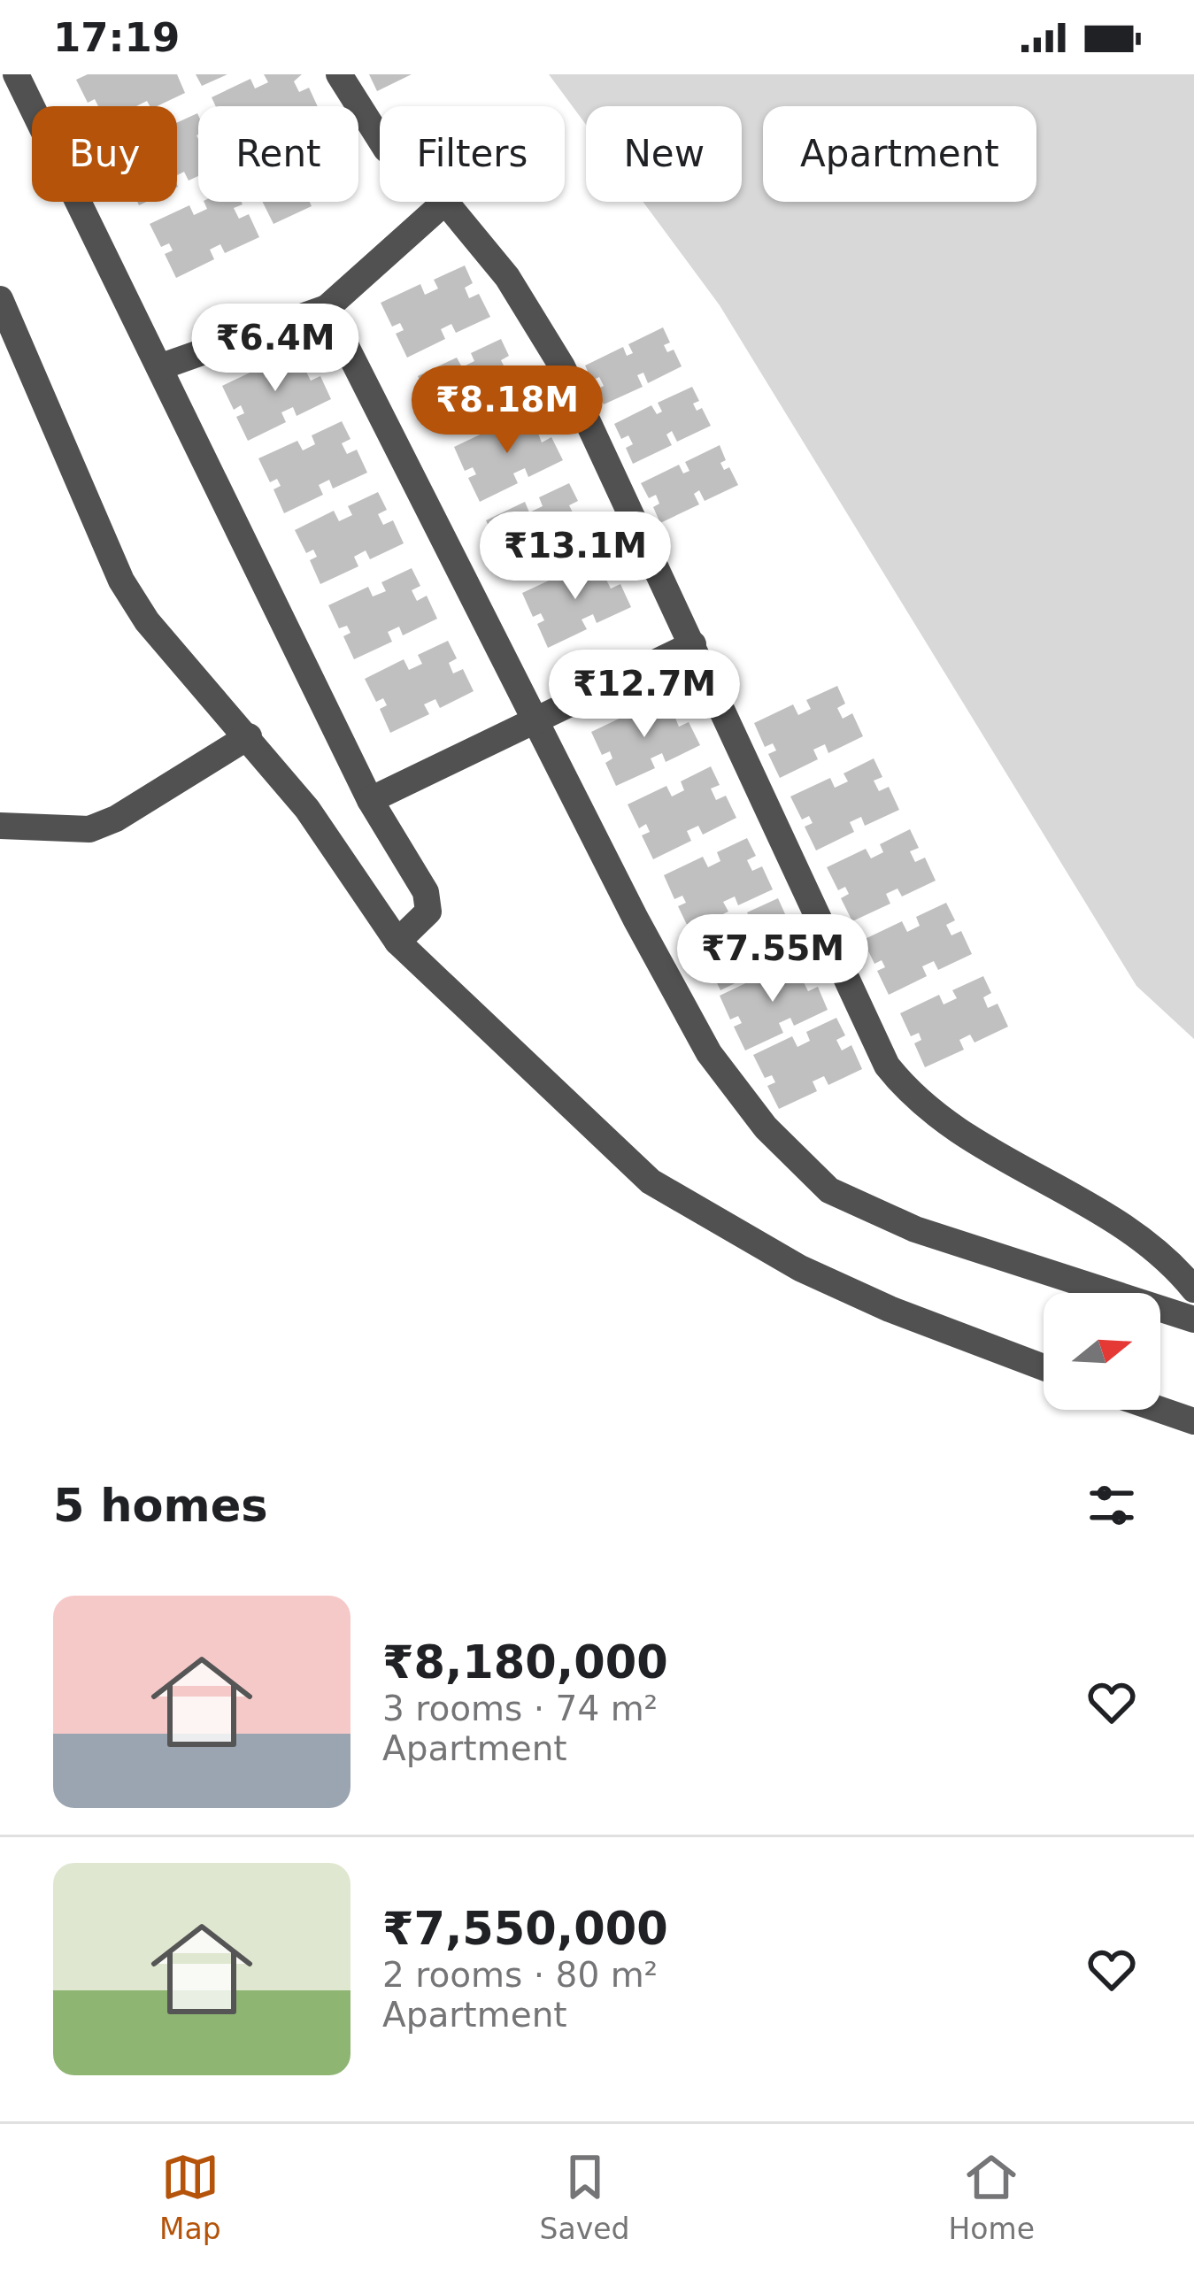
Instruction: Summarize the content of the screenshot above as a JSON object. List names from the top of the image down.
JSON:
{
  "north": "right",
  "page": {
    "status": "17:19",
    "chip": [
      "Buy",
      "Rent",
      "Filters",
      "New",
      "Apartment"
    ],
    "price": [
      "₹6.4M",
      "₹8.18M",
      "₹13.1M",
      "₹12.7M",
      "₹7.55M"
    ],
    "heading": "5 homes",
    "list": [
      {
        "name": "₹8,180,000",
        "note": "3 rooms · 74 m² · Apartment"
      },
      {
        "name": "₹7,550,000",
        "note": "2 rooms · 80 m² · Apartment"
      }
    ],
    "tabs": ["Map", "Saved", "Home"]
  }
}
